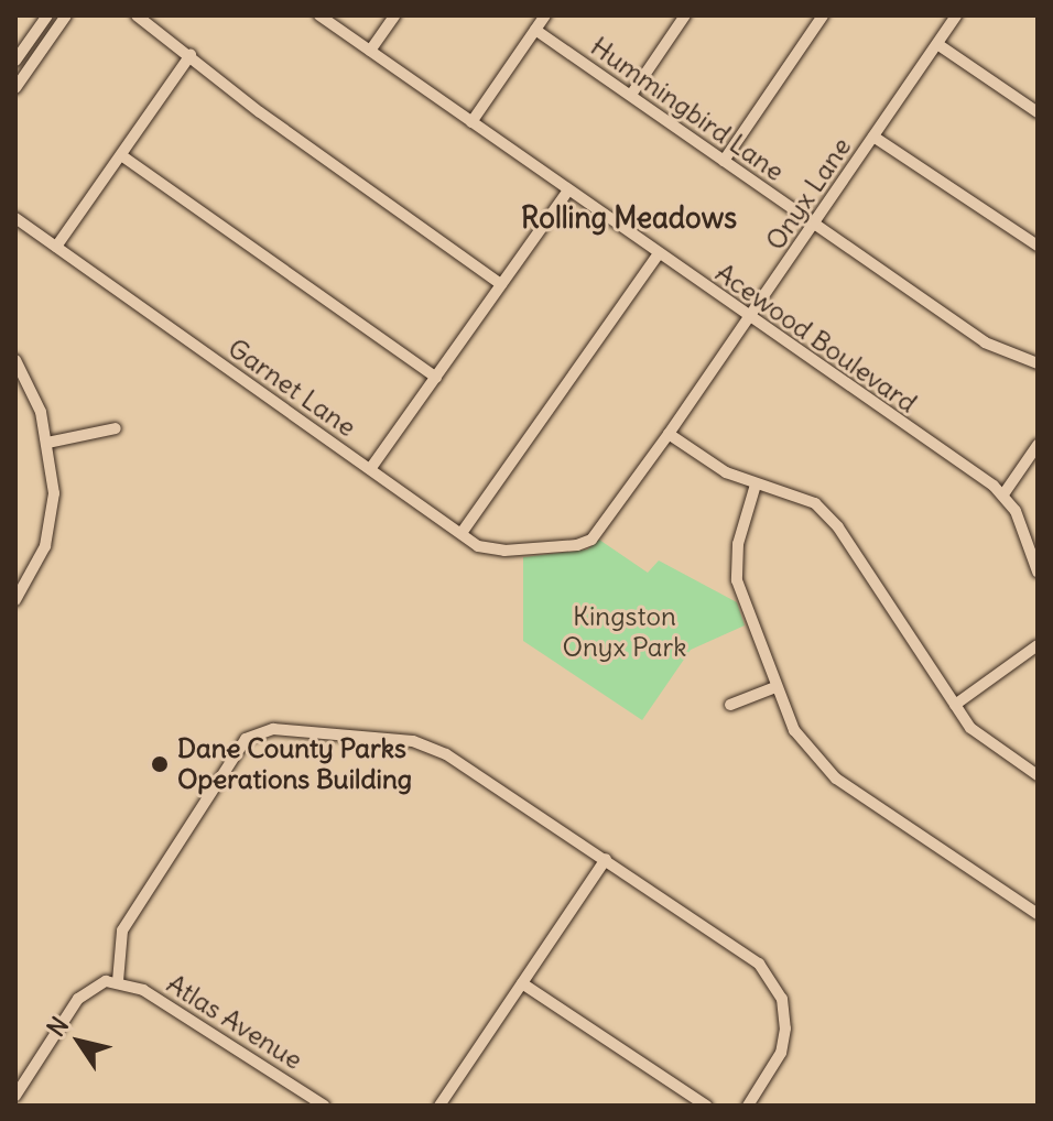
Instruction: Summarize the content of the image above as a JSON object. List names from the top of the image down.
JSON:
{
  "streets": {
    "street": [
      "Hummingbird Lane",
      "Onyx Lane",
      "Acewood Boulevard",
      "Garnet Lane",
      "Atlas Avenue"
    ]
  },
  "crossings": [
    ["Hummingbird Lane", "Onyx Lane"],
    ["Onyx Lane", "Acewood Boulevard"],
    ["Onyx Lane", "Garnet Lane"]
  ],
  "districts": ["Rolling Meadows"],
  "parks": ["Kingston Onyx Park"],
  "places": ["Dane County Parks Operations Building"],
  "north": "top left"
}
